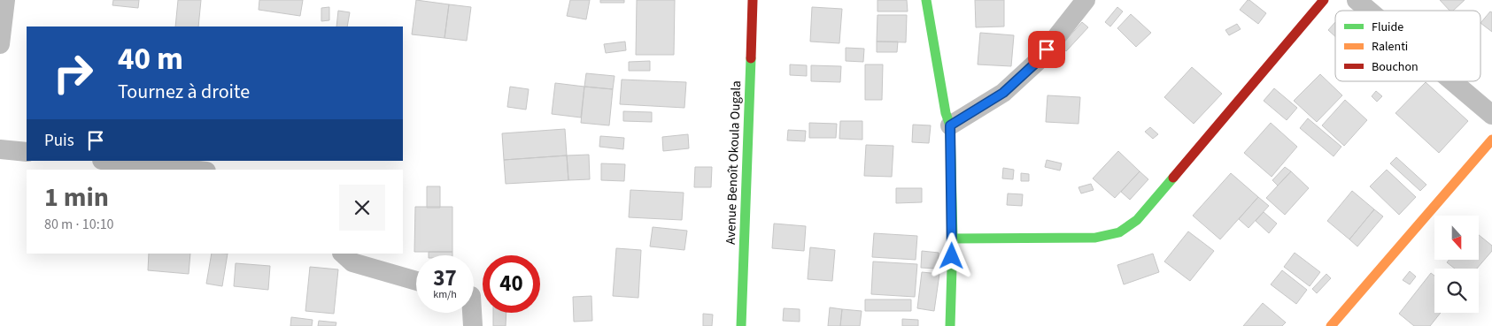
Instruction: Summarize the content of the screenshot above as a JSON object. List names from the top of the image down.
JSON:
{
  "streets": {
    "street": ["Avenue Benoît Okoula Ougala"]
  },
  "legend": ["Fluide", "Ralenti", "Bouchon"],
  "north": "bottom",
  "page": {
    "turn": ["40 m", "Tournez à droite"],
    "then": "Puis",
    "heading": ["1 min", "80 m · 10:10"],
    "speed": "37 km/h",
    "limit": "40"
  }
}
